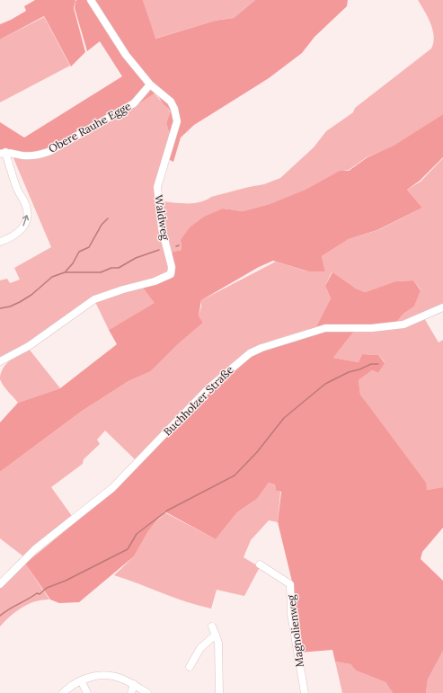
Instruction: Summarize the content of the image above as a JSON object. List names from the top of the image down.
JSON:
{
  "streets": {
    "street": [
      "Obere Rauhe Egge",
      "Waldweg",
      "Buchholzer Straße",
      "Magnolienweg"
    ]
  },
  "crossings": [
    ["Obere Rauhe Egge", "Waldweg"]
  ]
}
